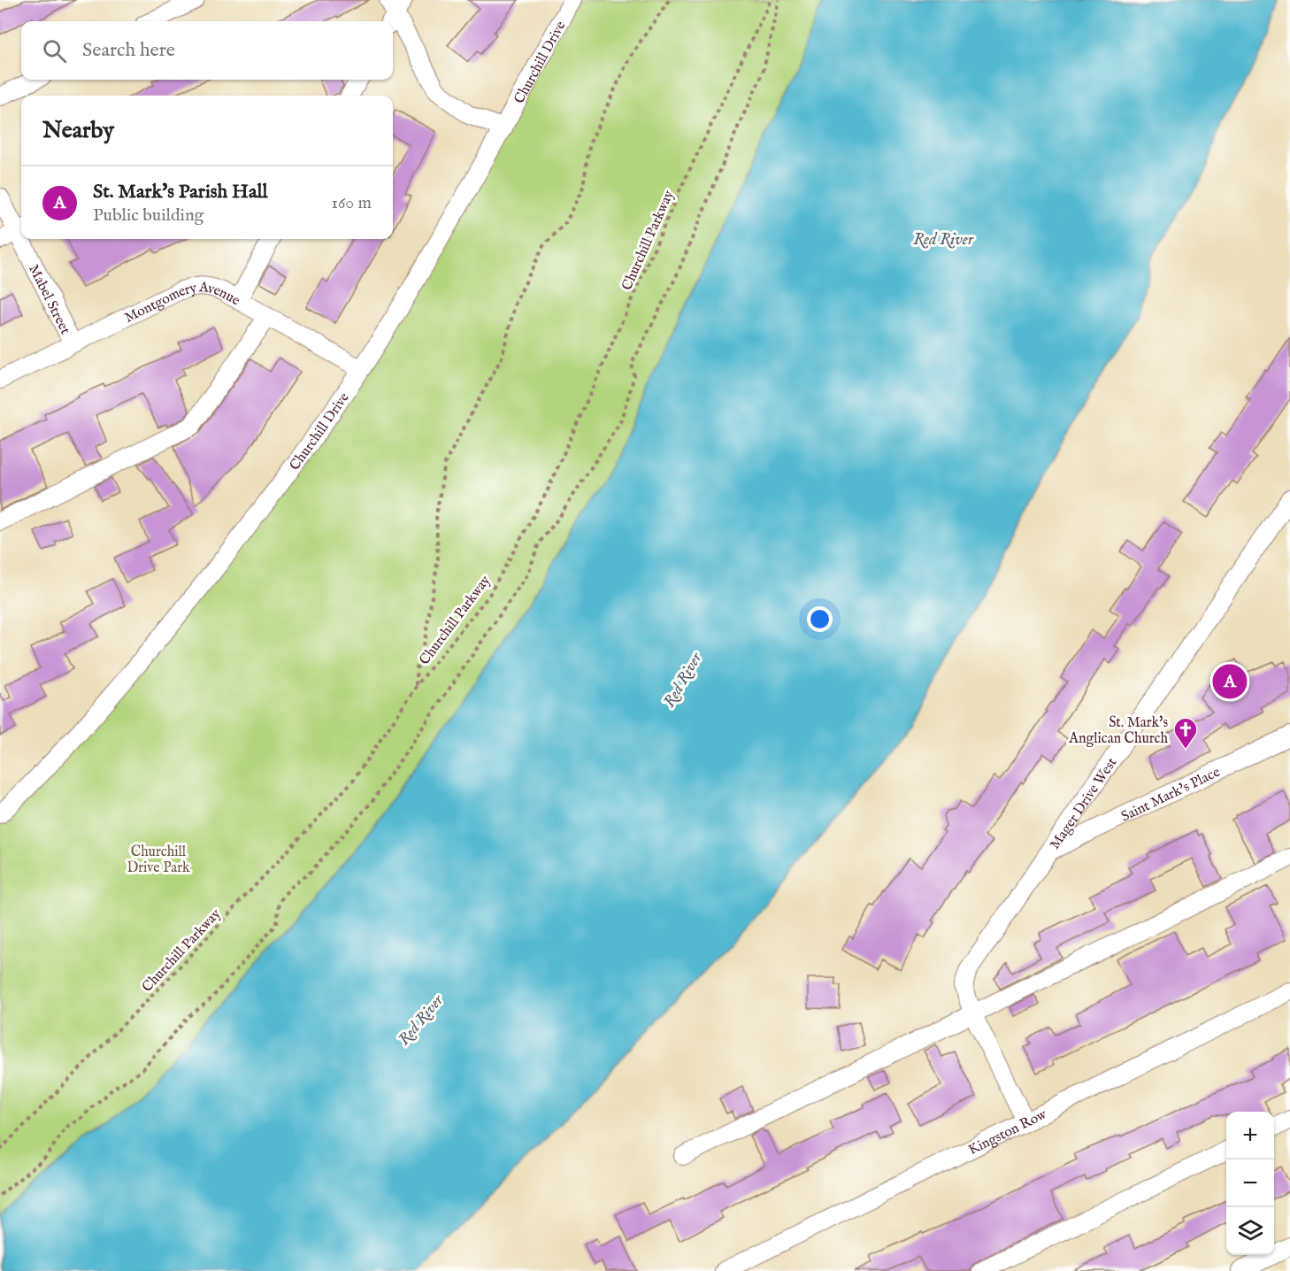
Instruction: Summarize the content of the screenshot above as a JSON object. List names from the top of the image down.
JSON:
{
  "streets": {
    "street": [
      "Churchill Drive",
      "Mabel Street",
      "Montgomery Avenue",
      "Saint Mark's Place",
      "Mager Drive West",
      "Kingston Row"
    ],
    "path": ["Churchill Parkway"]
  },
  "crossings": [
    ["Churchill Drive", "Montgomery Avenue"],
    ["Mabel Street", "Montgomery Avenue"],
    ["Saint Mark's Place", "Mager Drive West"],
    ["Mager Drive West", "Kingston Row"]
  ],
  "water": ["Red River"],
  "parks": ["Churchill Drive Park"],
  "places": {
    "church": ["St. Mark's Anglican Church"]
  },
  "page": {
    "search": "Search here",
    "heading": "Nearby",
    "list": [
      {
        "mark": "A",
        "name": "St. Mark's Parish Hall",
        "note": "Public building",
        "value": "160 m"
      }
    ],
    "pins": "A",
    "map_buttons": ["+", "−"]
  }
}
